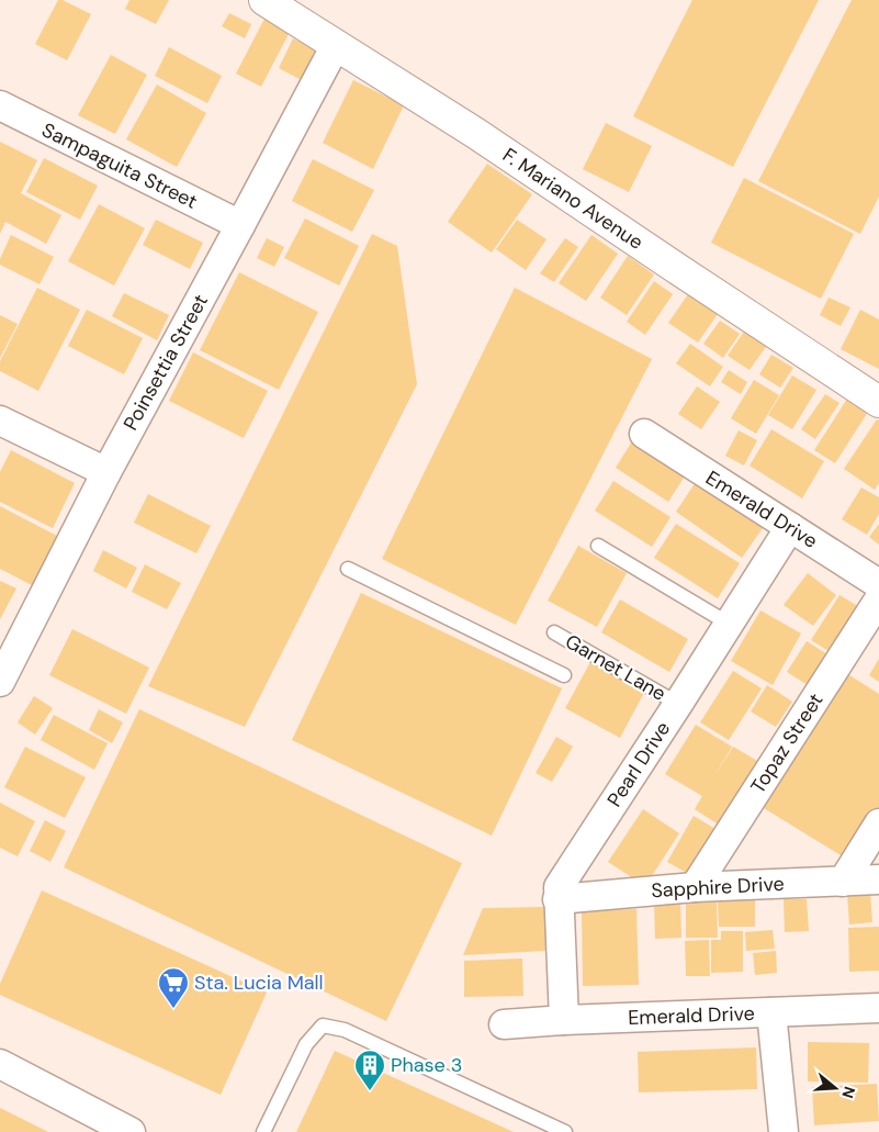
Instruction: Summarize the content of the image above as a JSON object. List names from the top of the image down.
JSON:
{
  "streets": {
    "street": [
      "Sampaguita Street",
      "F. Mariano Avenue",
      "Poinsettia Street",
      "Emerald Drive",
      "Topaz Street",
      "Pearl Drive",
      "Sapphire Drive"
    ],
    "lane": ["Garnet Lane"]
  },
  "crossings": [
    ["Sampaguita Street", "Poinsettia Street"],
    ["F. Mariano Avenue", "Poinsettia Street"],
    ["Emerald Drive", "Pearl Drive"],
    ["Garnet Lane", "Pearl Drive"],
    ["Topaz Street", "Sapphire Drive"],
    ["Pearl Drive", "Sapphire Drive"]
  ],
  "places": {
    "supermarket": ["Sta. Lucia Mall"],
    "building": ["Phase 3"]
  },
  "north": "right"
}
